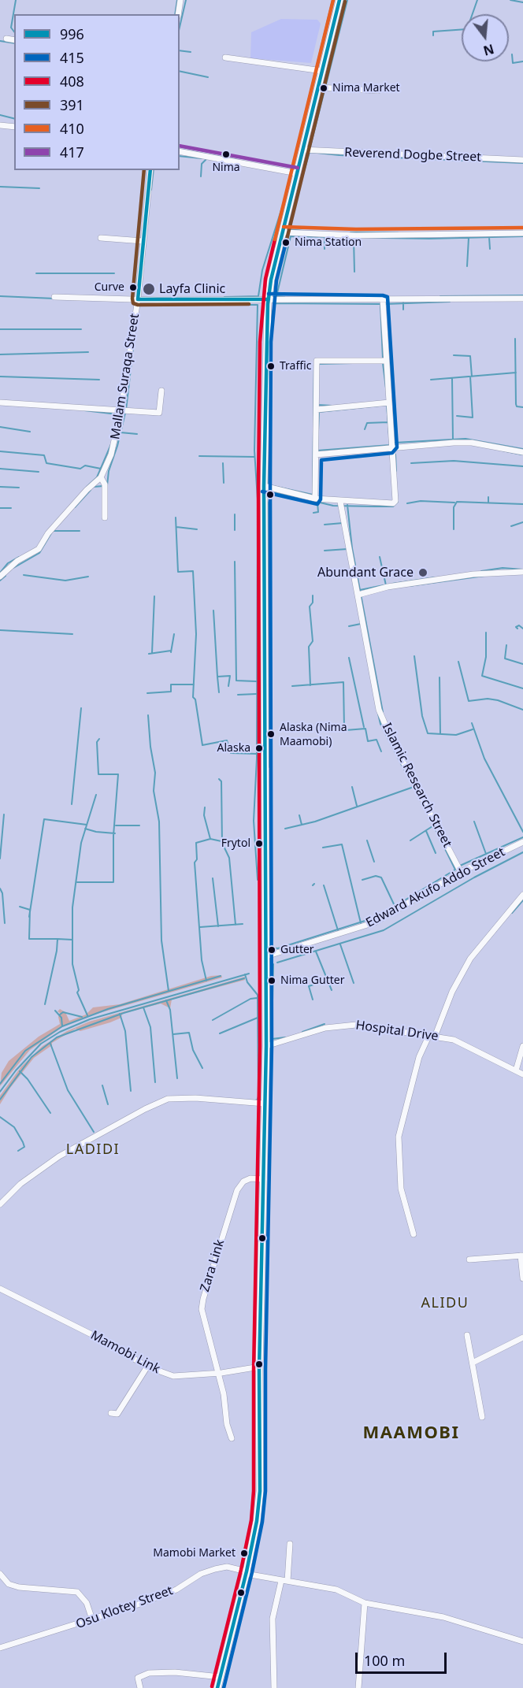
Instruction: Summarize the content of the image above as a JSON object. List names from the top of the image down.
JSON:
{
  "streets": {
    "street": [
      "Reverend Dogbe Street",
      "Mallam Suraqa Street",
      "Islamic Research Street",
      "Edward Akufo Addo Street",
      "Hospital Drive",
      "Zara Link",
      "Mamobi Link",
      "Osu Klotey Street"
    ]
  },
  "crossings": [
    ["Islamic Research Street", "Edward Akufo Addo Street"],
    ["Zara Link", "Mamobi Link"]
  ],
  "districts": ["LADIDI", "ALIDU", "MAAMOBI"],
  "places": [
    "Nima Market",
    "Nima",
    "Nima Station",
    "Curve",
    "Layfa Clinic",
    "Traffic",
    "Abundant Grace",
    "Alaska (Nima Maamobi)",
    "Alaska",
    "Frytol",
    "Gutter",
    "Nima Gutter",
    "Mamobi Market"
  ],
  "lines": [
    "transit line 996",
    "transit line 410",
    "transit line 391",
    "transit line 417",
    "transit line 408",
    "transit line 415"
  ],
  "legend": [
    "996",
    "415",
    "408",
    "391",
    "410",
    "417"
  ],
  "scale_bar": "100 m",
  "north": "bottom"
}
